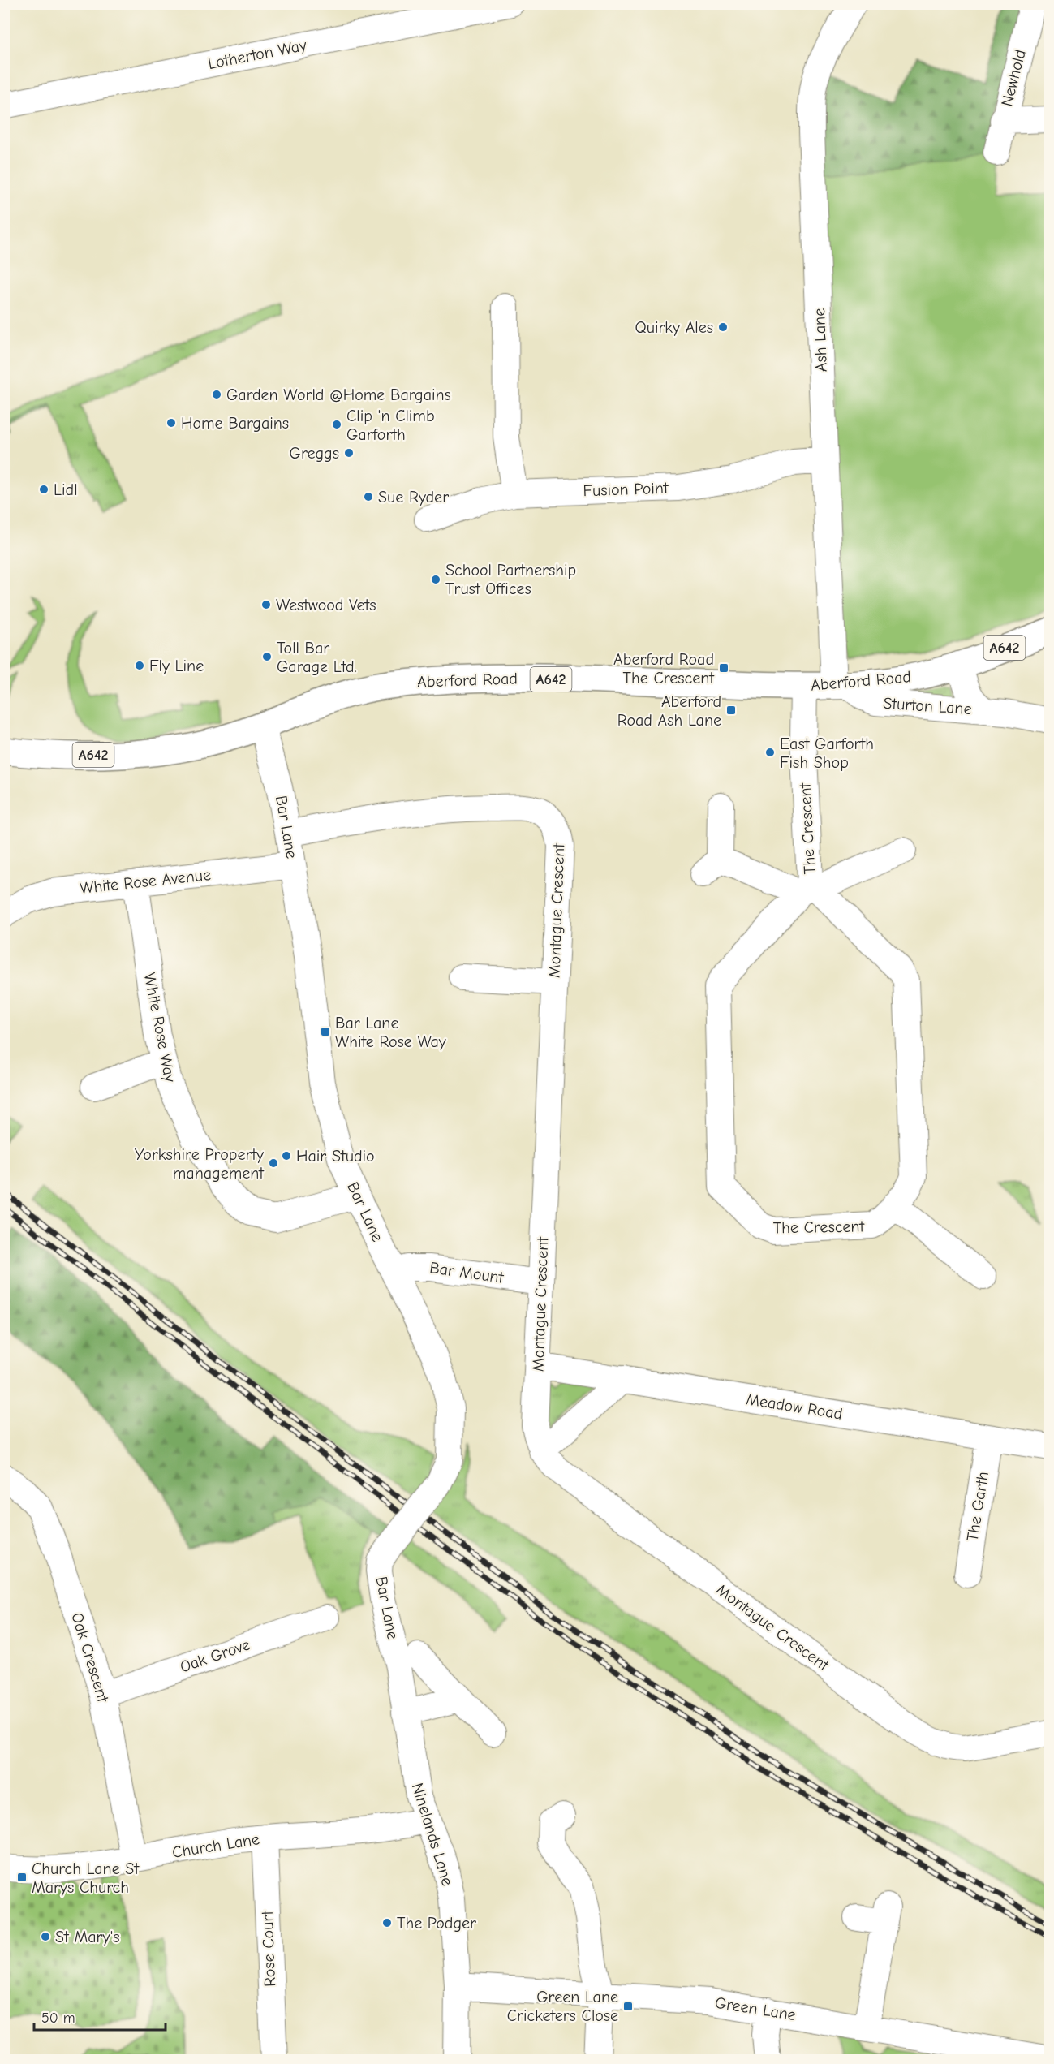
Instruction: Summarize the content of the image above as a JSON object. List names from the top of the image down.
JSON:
{
  "streets": {
    "main road": ["A642", "Aberford Road"],
    "street": [
      "Lotherton Way",
      "Newhold",
      "Ash Lane",
      "Fusion Point",
      "Sturton Lane",
      "Bar Lane",
      "The Crescent",
      "White Rose Avenue",
      "Montague Crescent",
      "White Rose Way",
      "Bar Mount",
      "Meadow Road",
      "The Garth",
      "Oak Grove",
      "Oak Crescent",
      "Ninelands Lane",
      "Church Lane",
      "Rose Court",
      "Green Lane"
    ]
  },
  "crossings": [
    ["Ash Lane", "Fusion Point"],
    ["Ash Lane", "Aberford Road"],
    ["Ash Lane", "Sturton Lane"],
    ["Aberford Road", "Sturton Lane"],
    ["Aberford Road", "Bar Lane"],
    ["Aberford Road", "The Crescent"],
    ["Bar Lane", "White Rose Avenue"],
    ["Bar Lane", "Montague Crescent"],
    ["Bar Lane", "White Rose Way"],
    ["Bar Lane", "Bar Mount"],
    ["Bar Lane", "Ninelands Lane"],
    ["White Rose Avenue", "White Rose Way"],
    ["Montague Crescent", "Bar Mount"],
    ["Montague Crescent", "Meadow Road"],
    ["Meadow Road", "The Garth"],
    ["Oak Grove", "Oak Crescent"],
    ["Oak Crescent", "Church Lane"],
    ["Ninelands Lane", "Church Lane"],
    ["Ninelands Lane", "Green Lane"],
    ["Church Lane", "Rose Court"]
  ],
  "places": {
    "other": [
      "Quirky Ales",
      "Garden World @Home Bargains",
      "Home Bargains",
      "Clip 'n Climb Garforth",
      "Greggs",
      "Lidl",
      "Sue Ryder",
      "School Partnership Trust Offices",
      "Westwood Vets",
      "Toll Bar Garage Ltd.",
      "Fly Line",
      "East Garforth Fish Shop",
      "Hair Studio",
      "Yorkshire Property management",
      "The Podger",
      "St Mary's"
    ],
    "transit": [
      "Aberford Road The Crescent",
      "Aberford Road Ash Lane",
      "Bar Lane White Rose Way",
      "Church Lane St Marys Church",
      "Green Lane Cricketers Close"
    ]
  },
  "scale_bar": "50 m"
}
